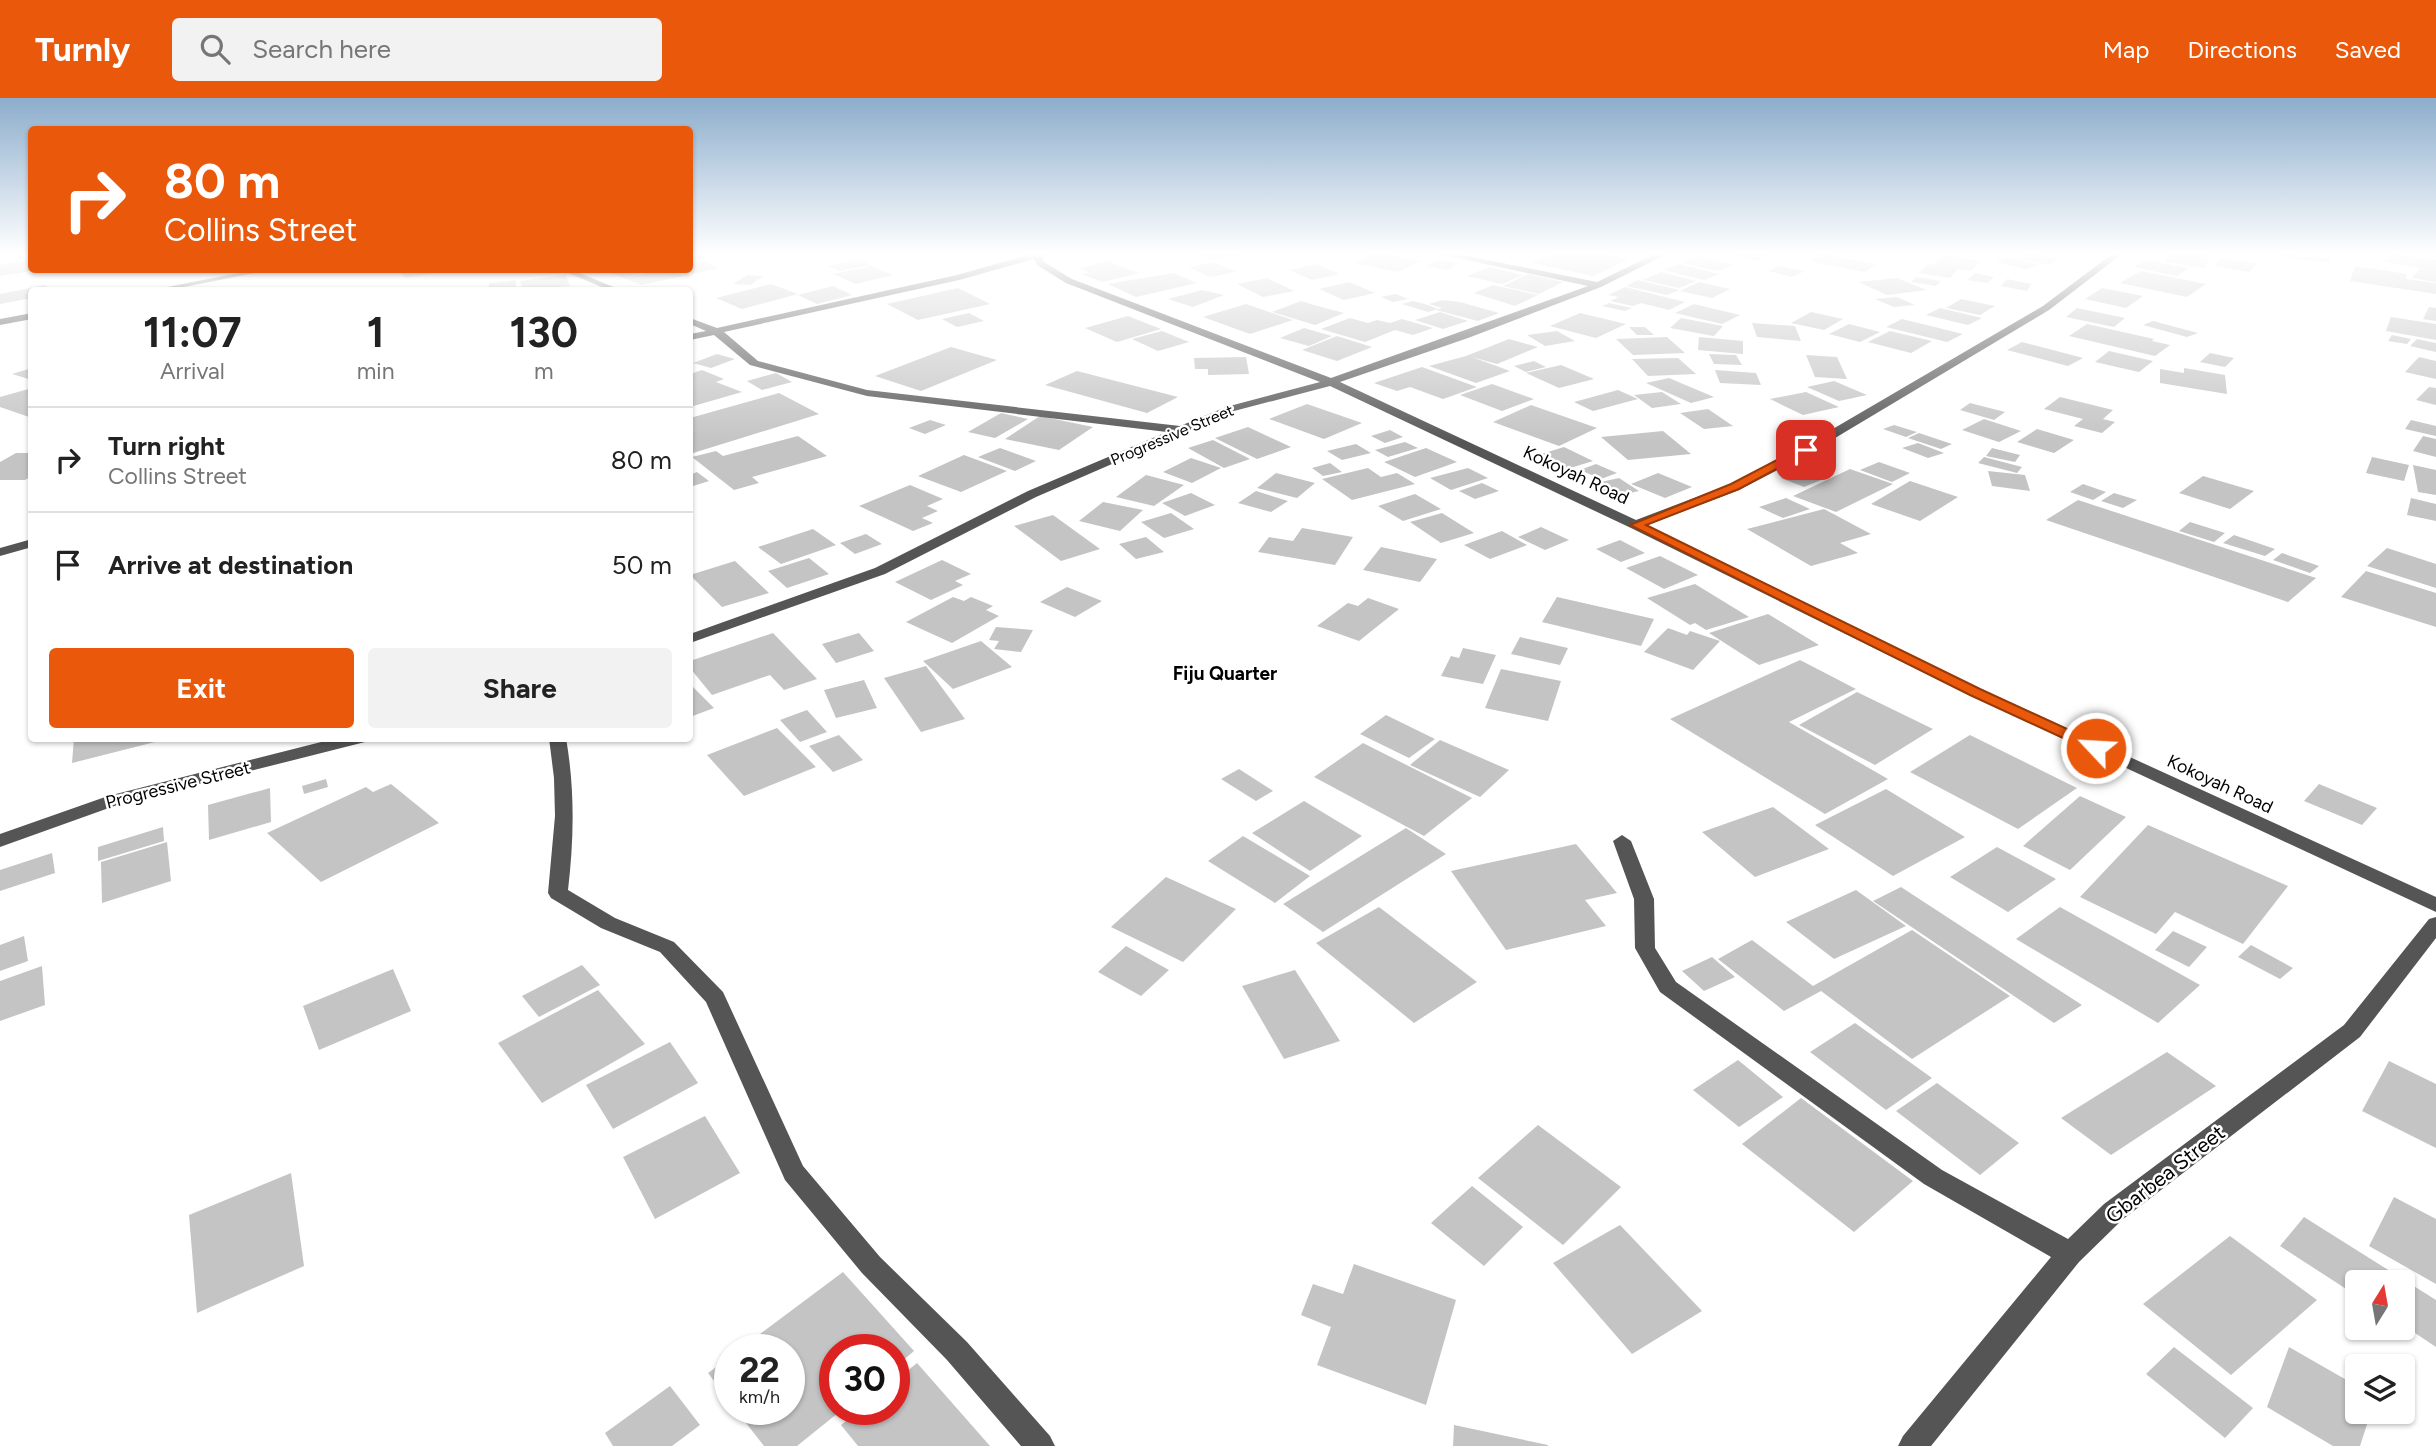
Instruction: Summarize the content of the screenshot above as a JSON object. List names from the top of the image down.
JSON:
{
  "streets": {
    "street": ["Progressive Street", "Kokoyah Road", "Gbarbea Street"]
  },
  "crossings": [
    ["Progressive Street", "Kokoyah Road"]
  ],
  "districts": ["Fiju Quarter"],
  "north": "top",
  "page": {
    "header": "Turnly",
    "search": "Search here",
    "nav": ["Map", "Directions", "Saved"],
    "turn": ["80 m", "Collins Street"],
    "eta": [
      "11:07",
      "Arrival",
      "1",
      "min",
      "130",
      "m"
    ],
    "list": [
      {
        "name": "Turn right",
        "note": "Collins Street",
        "value": "80 m"
      },
      {
        "name": "Arrive at destination",
        "value": "50 m"
      }
    ],
    "buttons": ["Exit", "Share"],
    "speed": "22 km/h",
    "limit": "30"
  }
}
